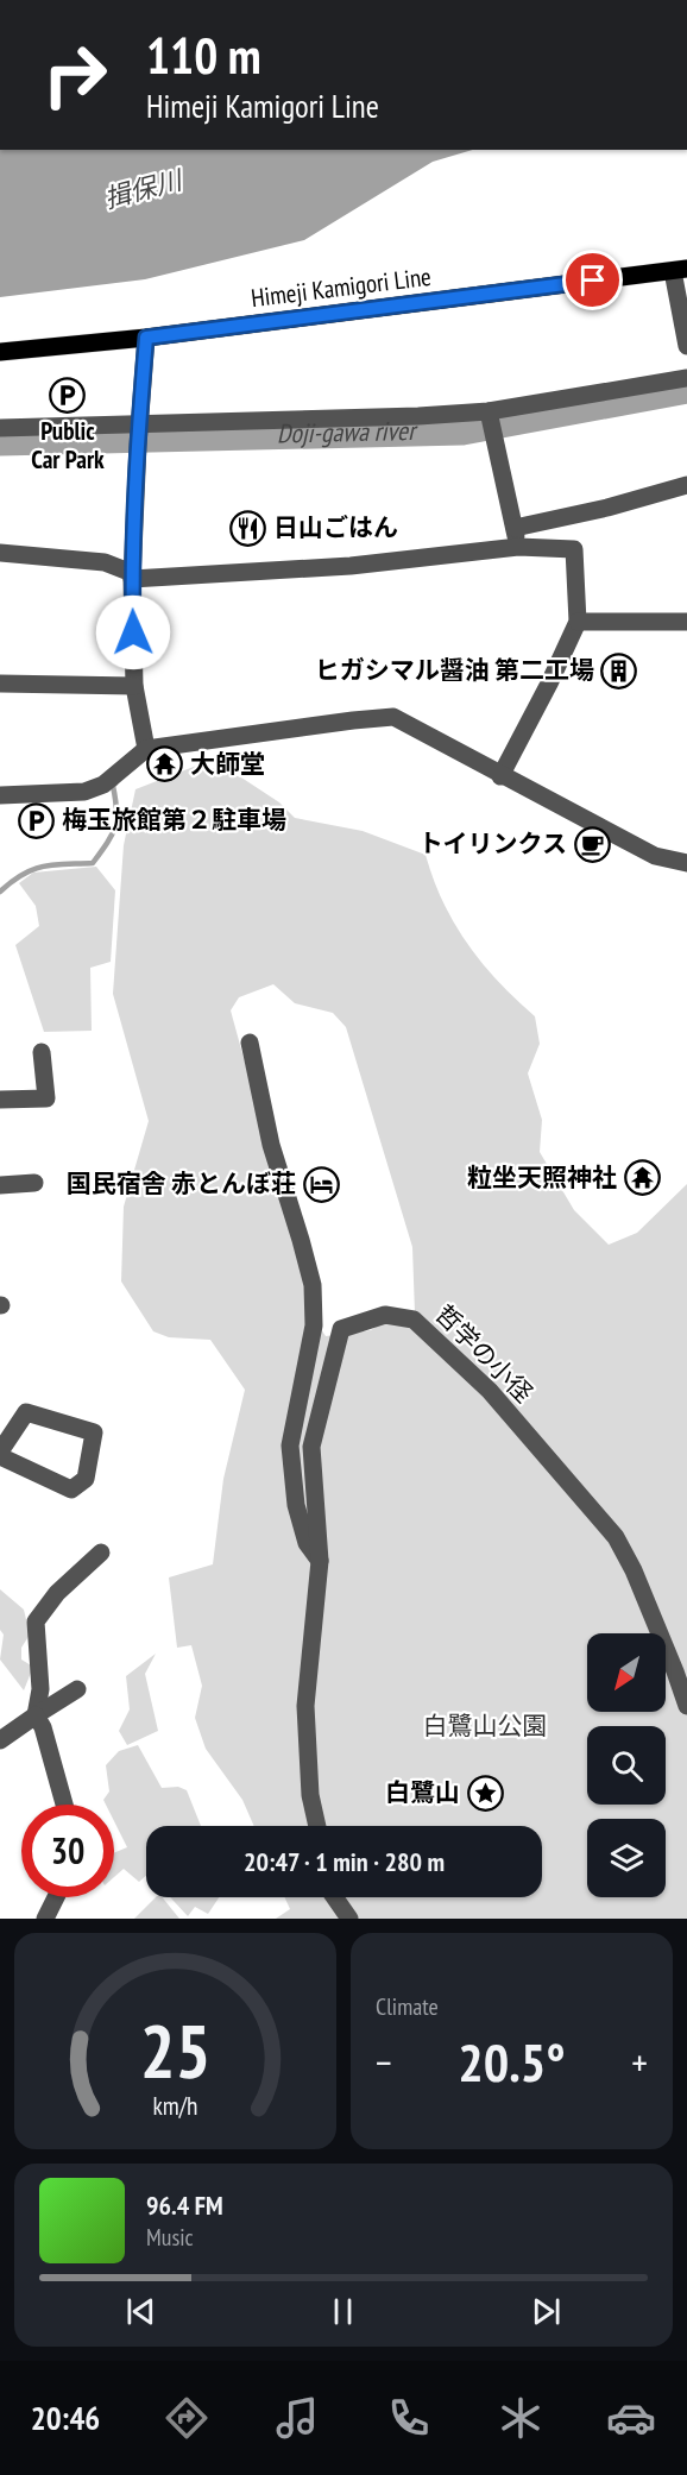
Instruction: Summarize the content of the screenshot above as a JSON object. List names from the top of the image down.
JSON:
{
  "streets": {
    "main road": ["Himeji Kamigori Line"],
    "street": ["哲学の小径"]
  },
  "water": ["揖保川", "Doji-gawa river"],
  "parks": ["白鷺山公園"],
  "places": {
    "parking": ["Public Car Park", "梅玉旅館第２駐車場"],
    "restaurant": ["日山ごはん"],
    "building": ["ヒガシマル醤油 第二工場"],
    "temple": ["大師堂", "粒坐天照神社"],
    "cafe": ["トイリンクス"],
    "hotel": ["国民宿舎 赤とんぼ荘"],
    "place": ["白鷺山"]
  },
  "north": "bottom left",
  "page": {
    "turn": ["110 m", "Himeji Kamigori Line"],
    "limit": "30",
    "trip": "20:47 · 1 min · 280 m",
    "tile": "Climate",
    "heat": ["−", "20.5°", "+"],
    "song": ["96.4 FM", "Music"],
    "tabs": "20:46",
    "gauge": ["25", "km/h"]
  }
}
